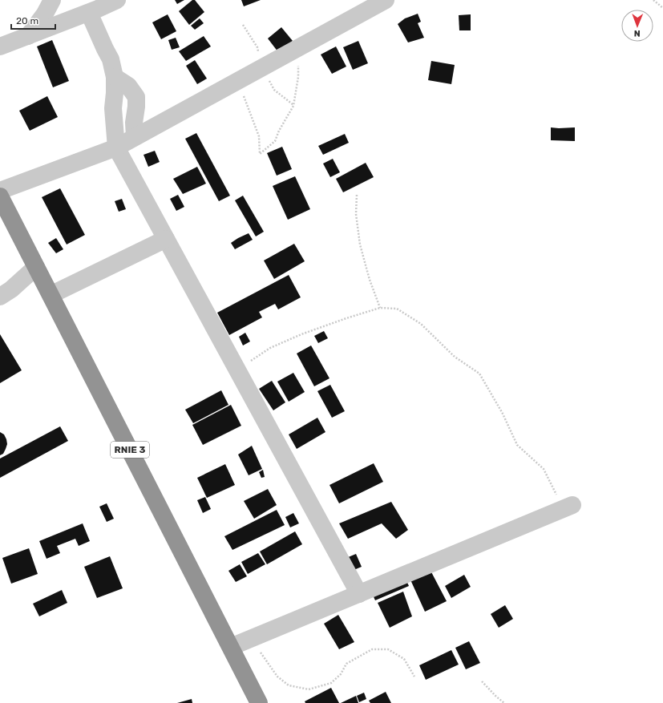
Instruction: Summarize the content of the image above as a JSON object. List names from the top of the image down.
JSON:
{
  "streets": {
    "highway": ["RNIE 3"]
  },
  "scale_bar": "20 m",
  "north": "bottom"
}
